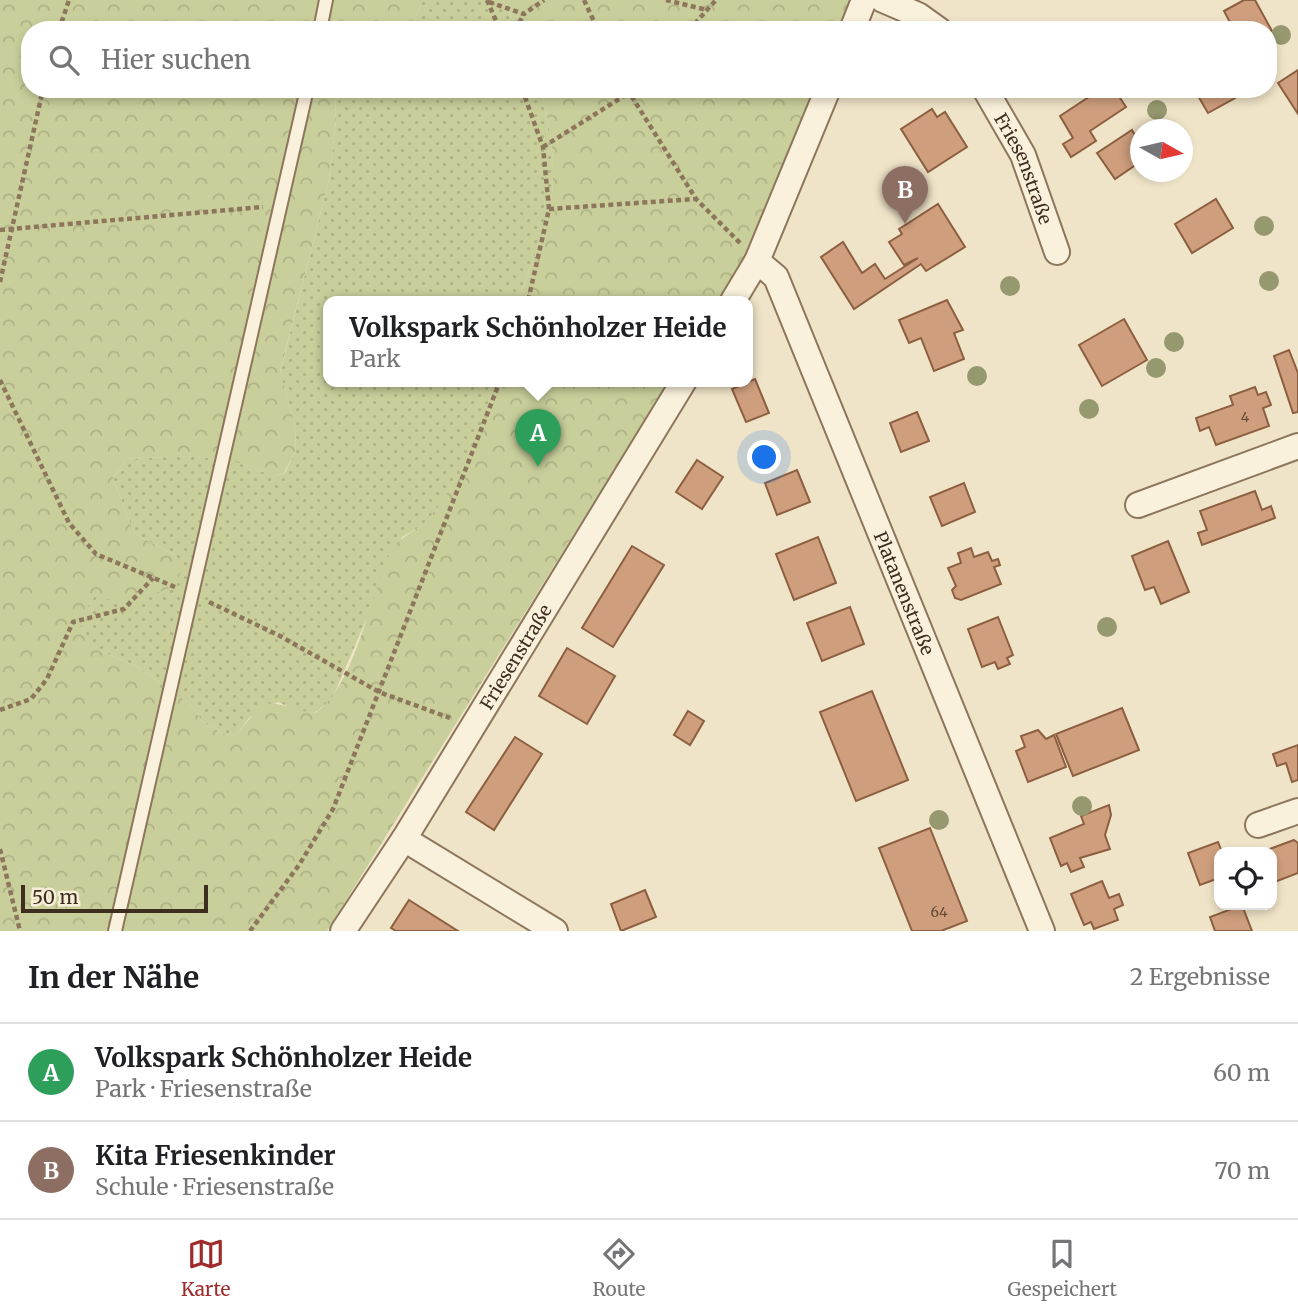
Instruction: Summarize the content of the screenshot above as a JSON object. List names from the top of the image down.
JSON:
{
  "streets": {
    "street": ["Friesenstraße", "Platanenstraße"]
  },
  "house_numbers": ["4", "64"],
  "scale_bar": "50 m",
  "north": "right",
  "page": {
    "search": "Hier suchen",
    "pins": ["B", "A"],
    "popup": ["Volkspark Schönholzer Heide", "Park"],
    "scale": "50 m",
    "heading": ["In der Nähe", "2 Ergebnisse"],
    "list": [
      {
        "mark": "A",
        "name": "Volkspark Schönholzer Heide",
        "note": "Park · Friesenstraße",
        "value": "60 m"
      },
      {
        "mark": "B",
        "name": "Kita Friesenkinder",
        "note": "Schule · Friesenstraße",
        "value": "70 m"
      }
    ],
    "nav": ["Karte", "Route", "Gespeichert"]
  }
}
